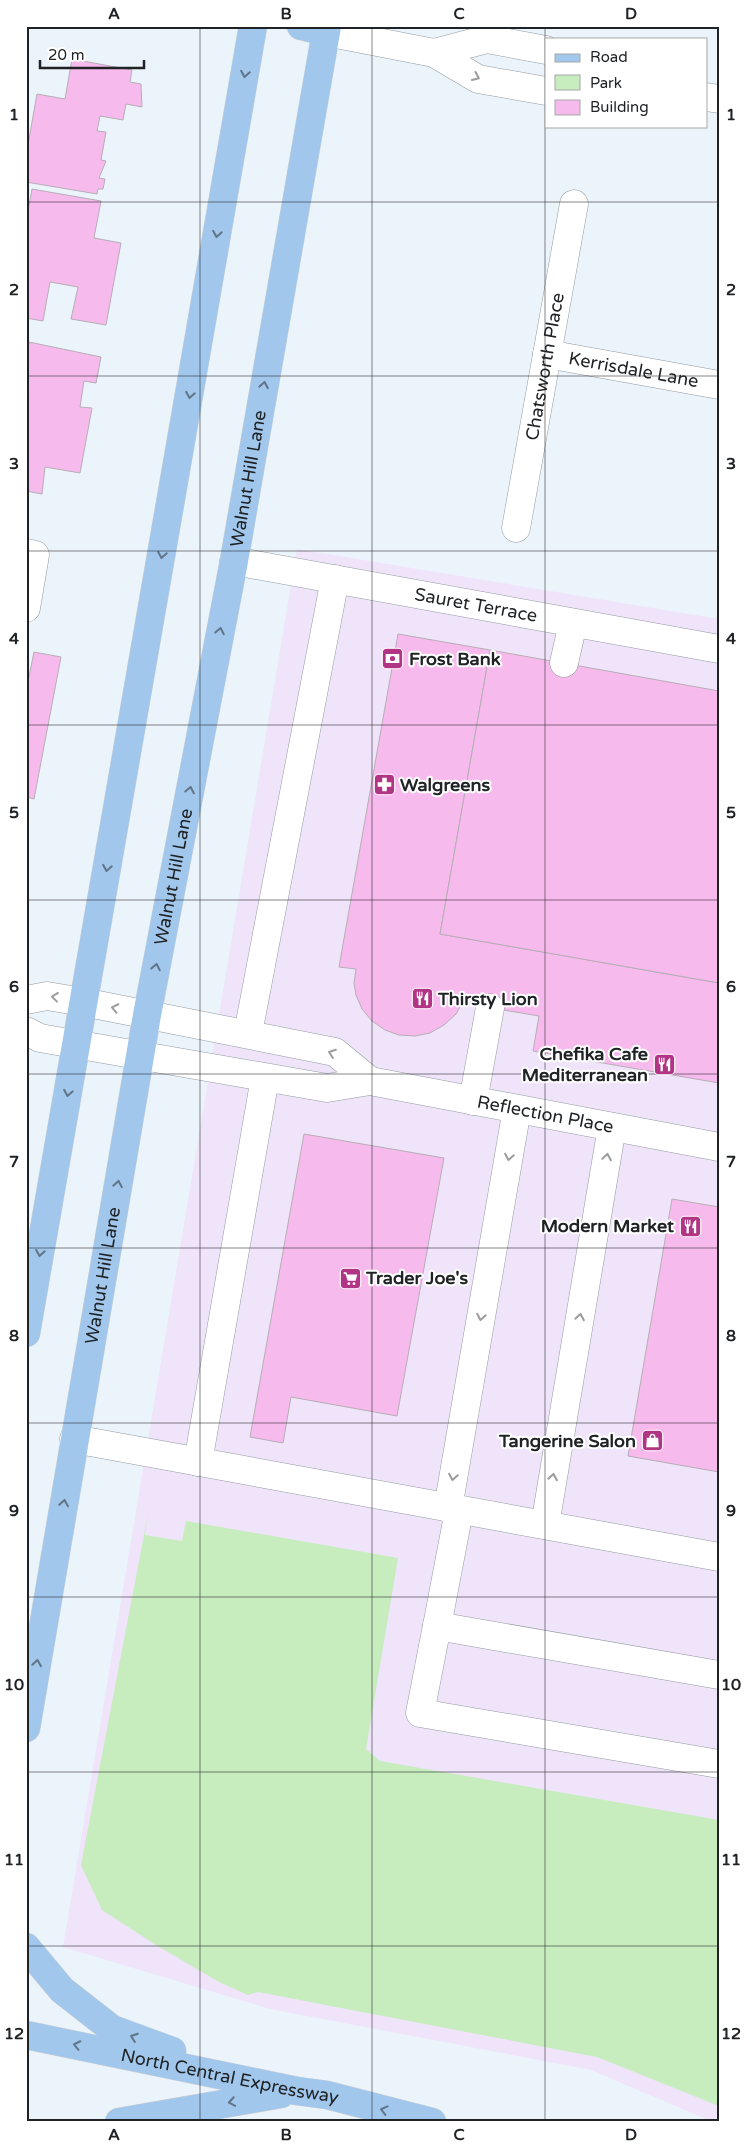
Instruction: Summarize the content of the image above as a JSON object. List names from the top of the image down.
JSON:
{
  "streets": {
    "main road": ["Walnut Hill Lane", "North Central Expressway"],
    "lane": [
      "Chatsworth Place",
      "Kerrisdale Lane",
      "Sauret Terrace",
      "Reflection Place"
    ]
  },
  "crossings": [
    ["Chatsworth Place", "Kerrisdale Lane"],
    ["Walnut Hill Lane", "Sauret Terrace"],
    ["Walnut Hill Lane", "Reflection Place"]
  ],
  "places": {
    "bank": ["Frost Bank"],
    "pharmacy": ["Walgreens"],
    "restaurant": ["Thirsty Lion", "Chefika Cafe Mediterranean", "Modern Market"],
    "supermarket": ["Trader Joe's"],
    "shop": ["Tangerine Salon"]
  },
  "legend": ["Road", "Park", "Building"],
  "scale_bar": "20 m",
  "grid": {
    "columns": [
      "A",
      "B",
      "C",
      "D"
    ],
    "rows": [
      "1",
      "2",
      "3",
      "4",
      "5",
      "6",
      "7",
      "8",
      "9",
      "10",
      "11",
      "12"
    ]
  }
}
